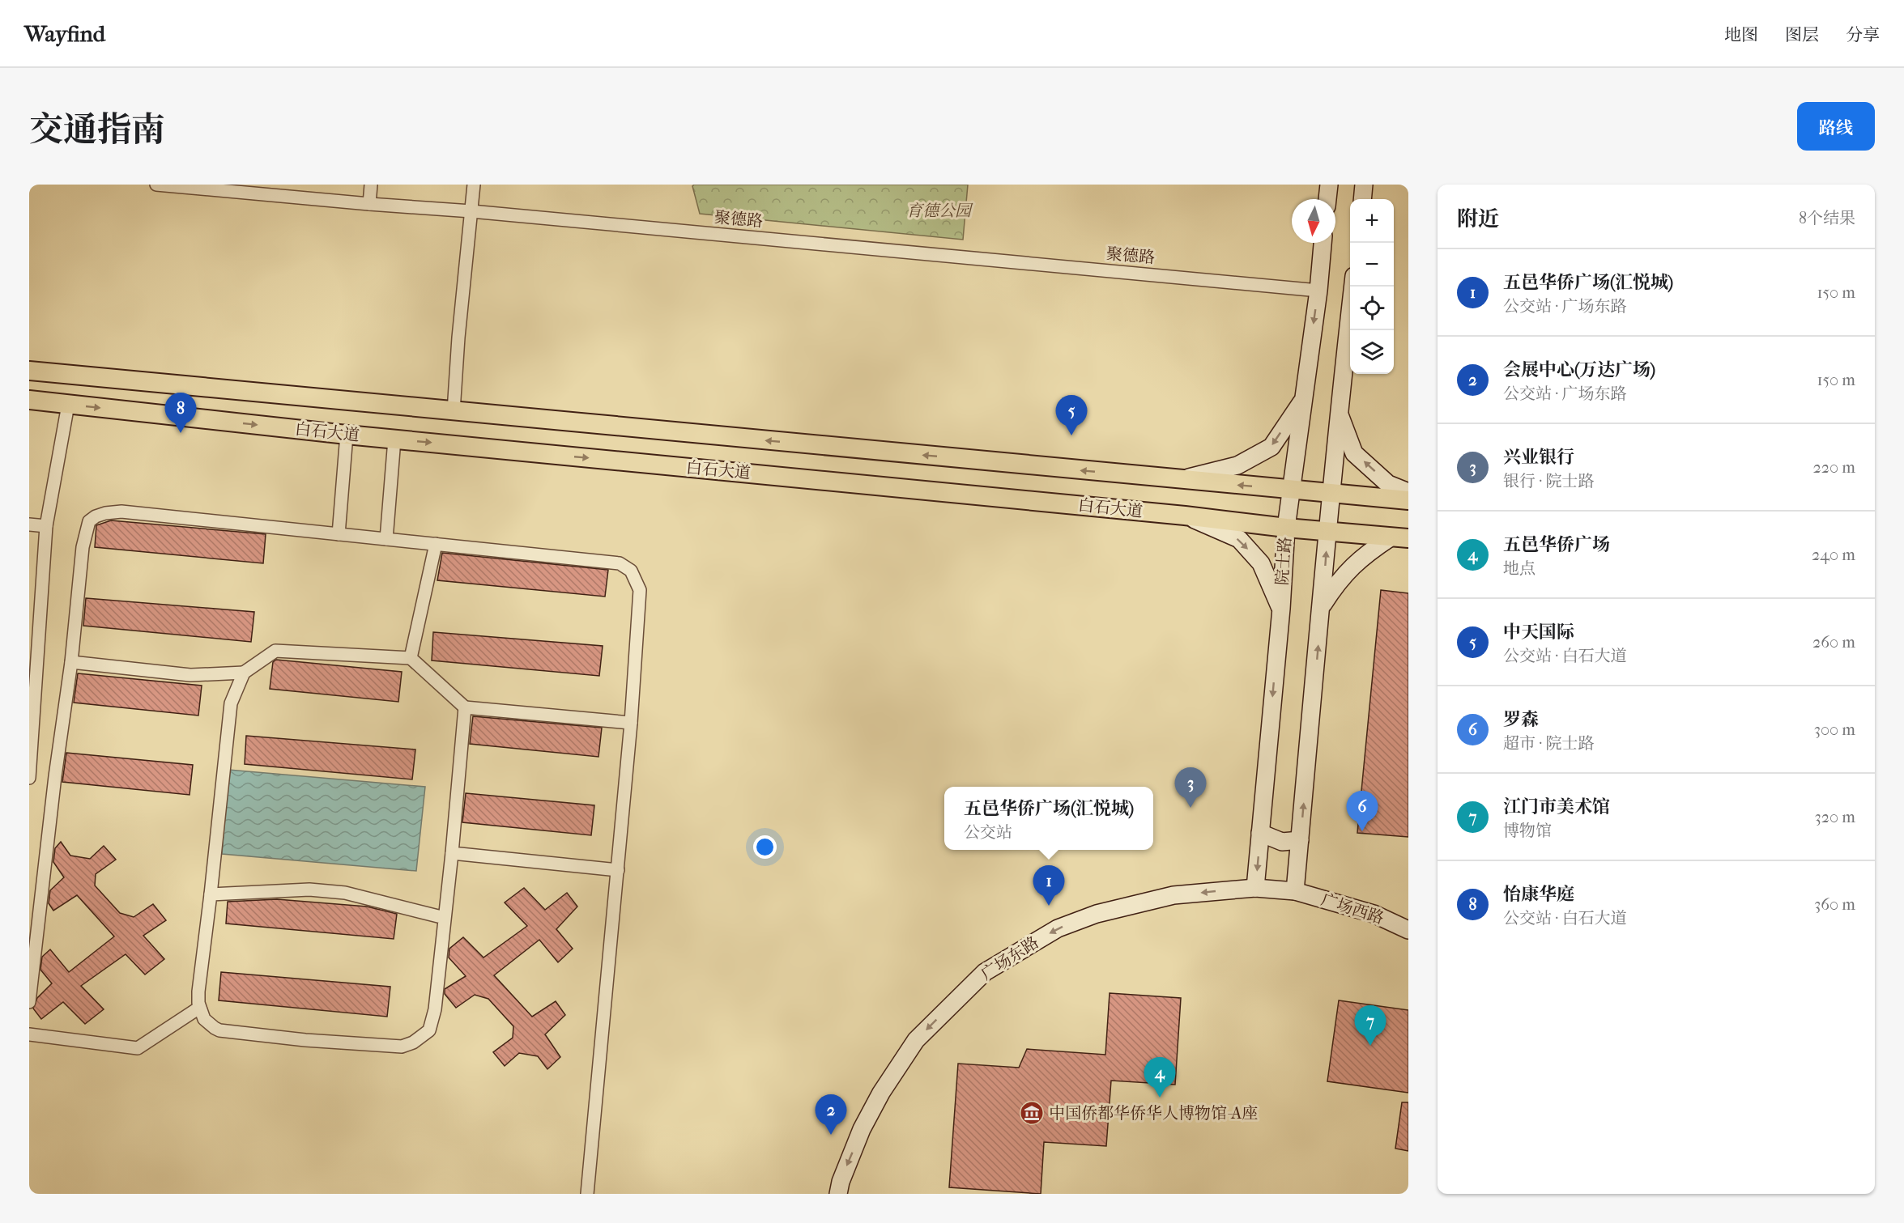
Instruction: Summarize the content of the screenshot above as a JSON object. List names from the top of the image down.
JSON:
{
  "streets": {
    "main road": [
      "白石大道",
      "院士路",
      "广场西路",
      "广场东路"
    ],
    "street": ["聚德路"]
  },
  "crossings": [
    ["聚德路", "院士路"],
    ["白石大道", "院士路"],
    ["院士路", "广场东路"],
    ["广场西路", "广场东路"]
  ],
  "one_way": ["广场东路"],
  "parks": ["育德公园"],
  "places": {
    "museum": ["中国侨都华侨华人博物馆-A座"]
  },
  "north": "bottom",
  "page": {
    "header": "Wayfind",
    "nav": ["地图", "图层", "分享"],
    "title": "交通指南",
    "buttons": "路线",
    "heading": ["附近", "8个结果"],
    "map_buttons": ["+", "−"],
    "list": [
      {
        "mark": "1",
        "name": "五邑华侨广场(汇悦城)",
        "note": "公交站 · 广场东路",
        "value": "150 m"
      },
      {
        "mark": "2",
        "name": "会展中心(万达广场)",
        "note": "公交站 · 广场东路",
        "value": "150 m"
      },
      {
        "mark": "3",
        "name": "兴业银行",
        "note": "银行 · 院士路",
        "value": "220 m"
      },
      {
        "mark": "4",
        "name": "五邑华侨广场",
        "note": "地点",
        "value": "240 m"
      },
      {
        "mark": "5",
        "name": "中天国际",
        "note": "公交站 · 白石大道",
        "value": "260 m"
      },
      {
        "mark": "6",
        "name": "罗森",
        "note": "超市 · 院士路",
        "value": "300 m"
      },
      {
        "mark": "7",
        "name": "江门市美术馆",
        "note": "博物馆",
        "value": "320 m"
      },
      {
        "mark": "8",
        "name": "怡康华庭",
        "note": "公交站 · 白石大道",
        "value": "360 m"
      }
    ],
    "pins": [
      "8",
      "5",
      "3",
      "6",
      "1",
      "7",
      "4",
      "2"
    ],
    "popup": ["五邑华侨广场(汇悦城)", "公交站"]
  }
}
